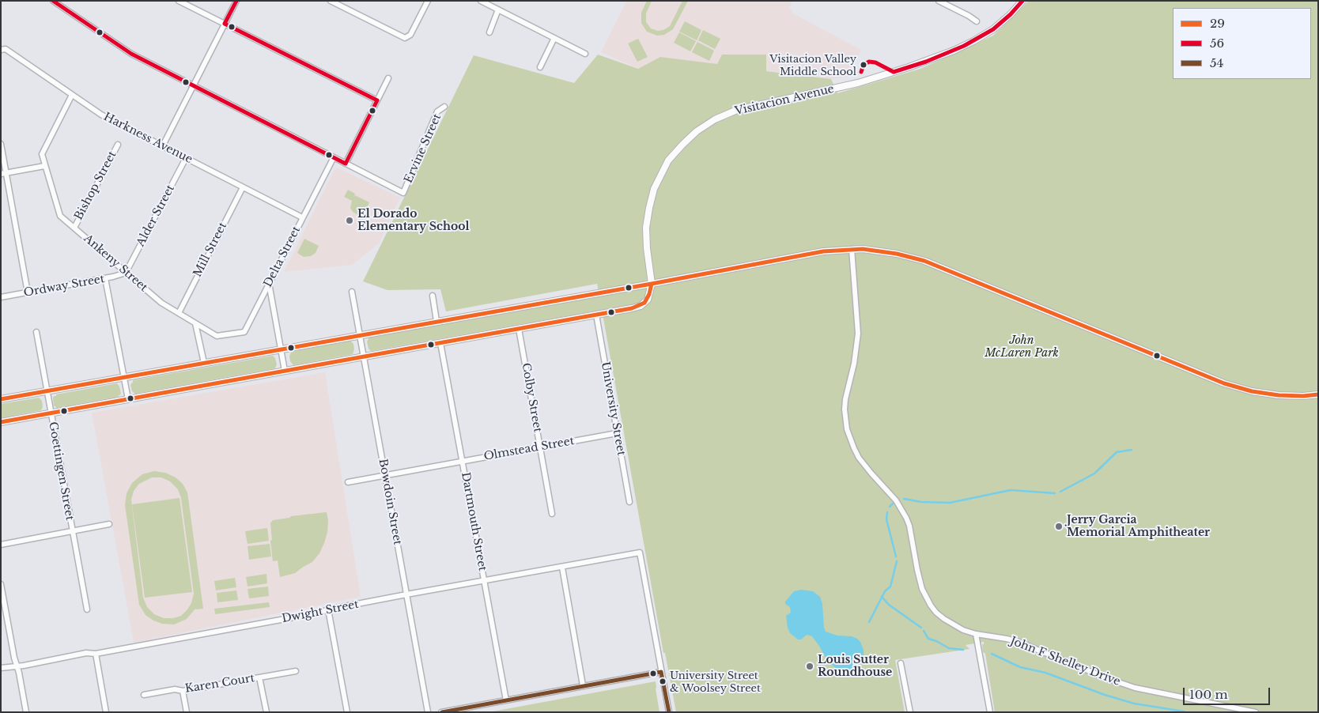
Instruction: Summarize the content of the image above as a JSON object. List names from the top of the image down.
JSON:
{
  "streets": {
    "street": [
      "Visitacion Avenue",
      "Harkness Avenue",
      "Ervine Street",
      "Bishop Street",
      "Alder Street",
      "Mill Street",
      "Delta Street",
      "Ankeny Street",
      "Ordway Street",
      "Colby Street",
      "University Street",
      "Olmstead Street",
      "Goettingen Street",
      "Bowdoin Street",
      "Dartmouth Street",
      "Dwight Street",
      "John F Shelley Drive",
      "Karen Court"
    ]
  },
  "crossings": [
    ["Harkness Avenue", "Alder Street"],
    ["Harkness Avenue", "Mill Street"],
    ["Harkness Avenue", "Delta Street"],
    ["Harkness Avenue", "Ankeny Street"],
    ["Bishop Street", "Ankeny Street"],
    ["Alder Street", "Ankeny Street"],
    ["Alder Street", "Ordway Street"],
    ["Mill Street", "Ankeny Street"],
    ["Delta Street", "Ankeny Street"],
    ["Ankeny Street", "Ordway Street"],
    ["Colby Street", "Olmstead Street"],
    ["University Street", "Olmstead Street"],
    ["Olmstead Street", "Bowdoin Street"],
    ["Olmstead Street", "Dartmouth Street"],
    ["Bowdoin Street", "Dwight Street"],
    ["Dartmouth Street", "Dwight Street"]
  ],
  "parks": ["John McLaren Park"],
  "places": [
    "Visitacion Valley Middle School",
    "El Dorado Elementary School",
    "Jerry Garcia Memorial Amphitheater",
    "Louis Sutter Roundhouse",
    "University Street & Woolsey Street"
  ],
  "lines": ["transit line 56", "transit line 29", "transit line 54"],
  "legend": ["29", "56", "54"],
  "scale_bar": "100 m"
}
